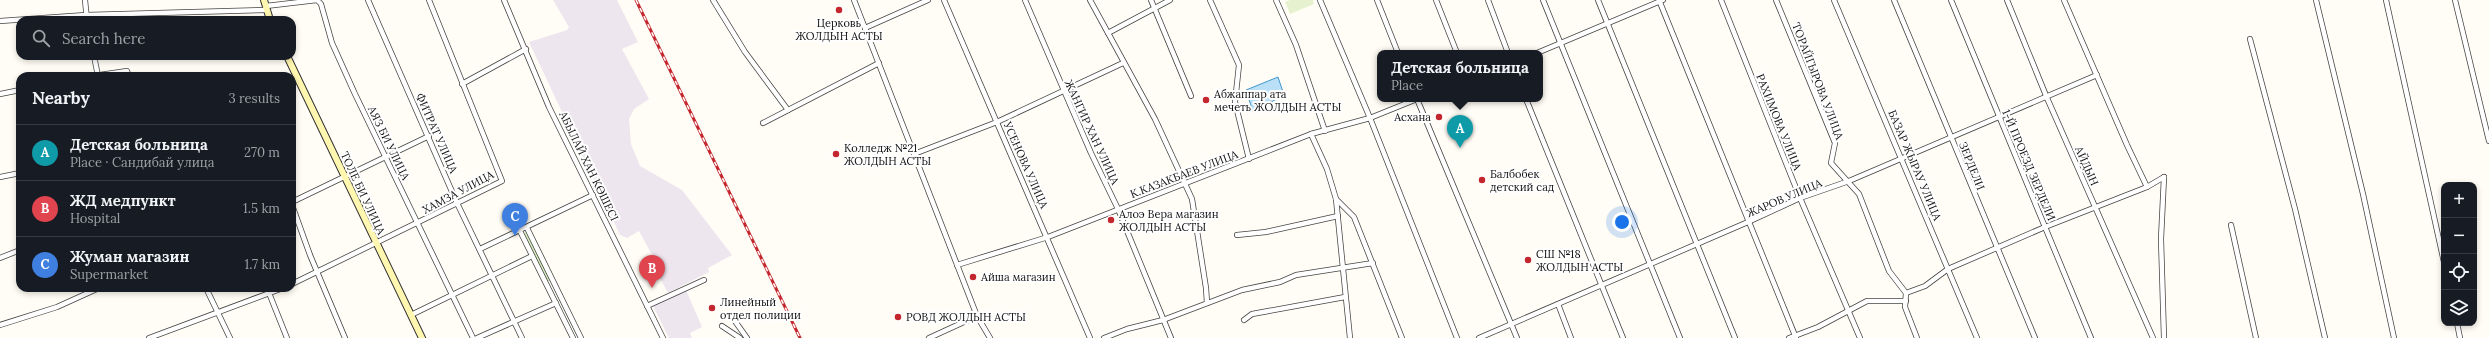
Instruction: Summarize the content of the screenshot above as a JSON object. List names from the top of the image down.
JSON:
{
  "streets": {
    "street": [
      "ТОРАЙГЫРОВА УЛИЦА",
      "РАХИМОВА УЛИЦА",
      "ЖАНГИР ХАН УЛИЦА",
      "ФИТРАТ УЛИЦА",
      "АЯЗ БИ УЛИЦА",
      "УСЕНОВА УЛИЦА",
      "БАЗАР ЖЫРАУ УЛИЦА",
      "1-Й ПРОЕЗД ЗЕРДЕЛИ",
      "АБЫЛАЙ ХАН КӨШЕСІ",
      "ЗЕРДЕЛИ",
      "АЙДЫН",
      "К.КАЗАКБАЕВ УЛИЦА",
      "ХАМЗА УЛИЦА",
      "ТОЛЕ БИ УЛИЦА",
      "ЖАРОВ УЛИЦА"
    ]
  },
  "crossings": [
    ["ТОРАЙГЫРОВА УЛИЦА", "ЖАРОВ УЛИЦА"],
    ["РАХИМОВА УЛИЦА", "ЖАРОВ УЛИЦА"],
    ["ЖАНГИР ХАН УЛИЦА", "К.КАЗАКБАЕВ УЛИЦА"],
    ["ФИТРАТ УЛИЦА", "ХАМЗА УЛИЦА"],
    ["АЯЗ БИ УЛИЦА", "ХАМЗА УЛИЦА"],
    ["УСЕНОВА УЛИЦА", "К.КАЗАКБАЕВ УЛИЦА"],
    ["БАЗАР ЖЫРАУ УЛИЦА", "ЖАРОВ УЛИЦА"],
    ["1-Й ПРОЕЗД ЗЕРДЕЛИ", "ЖАРОВ УЛИЦА"],
    ["ЗЕРДЕЛИ", "ЖАРОВ УЛИЦА"],
    ["АЙДЫН", "ЖАРОВ УЛИЦА"],
    ["ХАМЗА УЛИЦА", "ТОЛЕ БИ УЛИЦА"]
  ],
  "places": [
    "Церковь ЖОЛДЫН АСТЫ",
    "Абжаппар ата мечеть ЖОЛДЫН АСТЫ",
    "Асхана",
    "Колледж №21 ЖОЛДЫН АСТЫ",
    "Балбобек детский сад",
    "Алоэ Вера магазин ЖОЛДЫН АСТЫ",
    "СШ №18 ЖОЛДЫН АСТЫ",
    "Айша магазин",
    "Линейный отдел полиции",
    "РОВД ЖОЛДЫН АСТЫ"
  ],
  "page": {
    "search": "Search here",
    "popup": ["Детская больница", "Place"],
    "heading": ["Nearby", "3 results"],
    "pins": ["A", "C", "B"],
    "list": [
      {
        "mark": "A",
        "name": "Детская больница",
        "note": "Place · Сандибай улица",
        "value": "270 m"
      },
      {
        "mark": "B",
        "name": "ЖД медпункт",
        "note": "Hospital",
        "value": "1.5 km"
      },
      {
        "mark": "C",
        "name": "Жуман магазин",
        "note": "Supermarket",
        "value": "1.7 km"
      }
    ],
    "map_buttons": ["+", "−"]
  }
}
